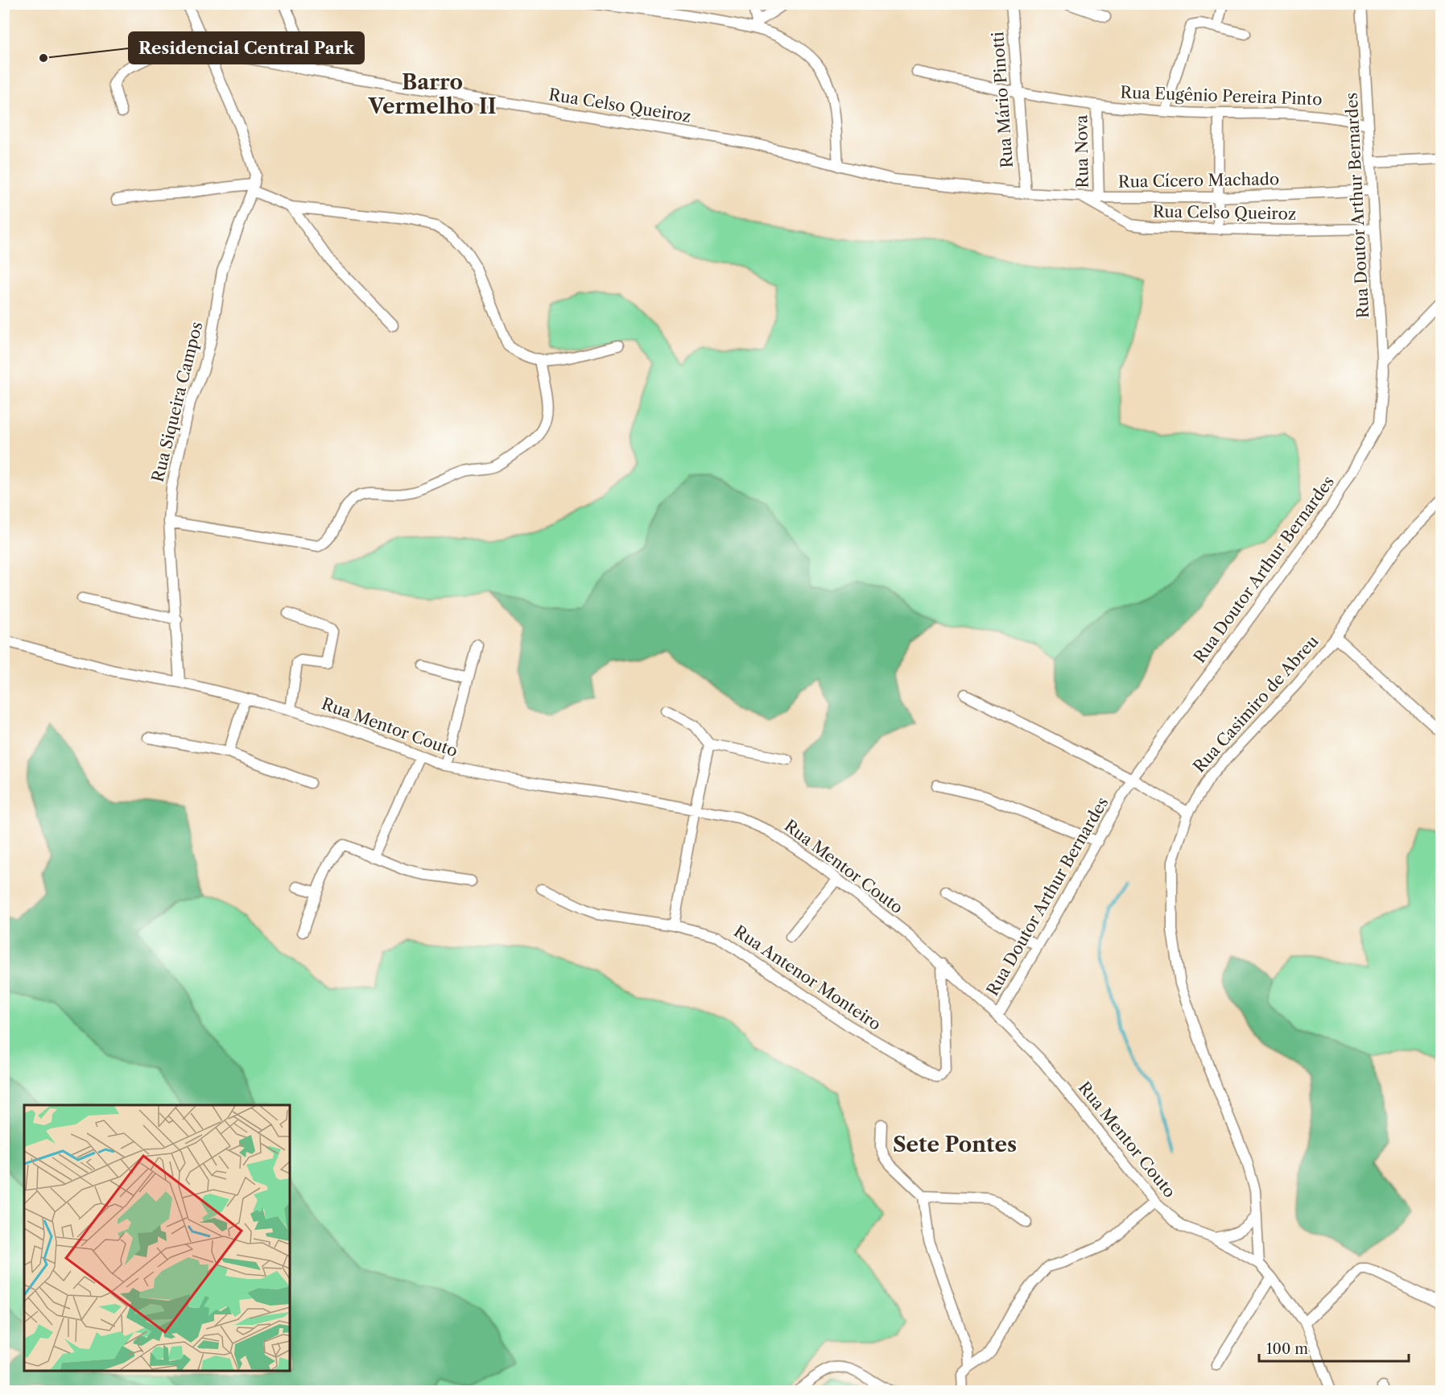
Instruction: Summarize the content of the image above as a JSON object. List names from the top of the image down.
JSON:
{
  "streets": {
    "street": [
      "Rua Eugênio Pereira Pinto",
      "Rua Mário Pinotti",
      "Rua Celso Queiroz",
      "Rua Nova",
      "Rua Cícero Machado",
      "Rua Doutor Arthur Bernardes",
      "Rua Siqueira Campos",
      "Rua Casimiro de Abreu",
      "Rua Mentor Couto",
      "Rua Antenor Monteiro"
    ]
  },
  "crossings": [
    ["Rua Eugênio Pereira Pinto", "Rua Mário Pinotti"],
    ["Rua Eugênio Pereira Pinto", "Rua Nova"],
    ["Rua Eugênio Pereira Pinto", "Rua Doutor Arthur Bernardes"],
    ["Rua Mário Pinotti", "Rua Celso Queiroz"],
    ["Rua Mário Pinotti", "Rua Cícero Machado"],
    ["Rua Celso Queiroz", "Rua Cícero Machado"],
    ["Rua Celso Queiroz", "Rua Doutor Arthur Bernardes"],
    ["Rua Celso Queiroz", "Rua Siqueira Campos"],
    ["Rua Nova", "Rua Cícero Machado"],
    ["Rua Cícero Machado", "Rua Doutor Arthur Bernardes"],
    ["Rua Doutor Arthur Bernardes", "Rua Mentor Couto"],
    ["Rua Siqueira Campos", "Rua Mentor Couto"],
    ["Rua Casimiro de Abreu", "Rua Mentor Couto"],
    ["Rua Mentor Couto", "Rua Antenor Monteiro"]
  ],
  "districts": ["Barro Vermelho II", "Sete Pontes"],
  "places": ["Residencial Central Park"],
  "scale_bar": "100 m"
}
